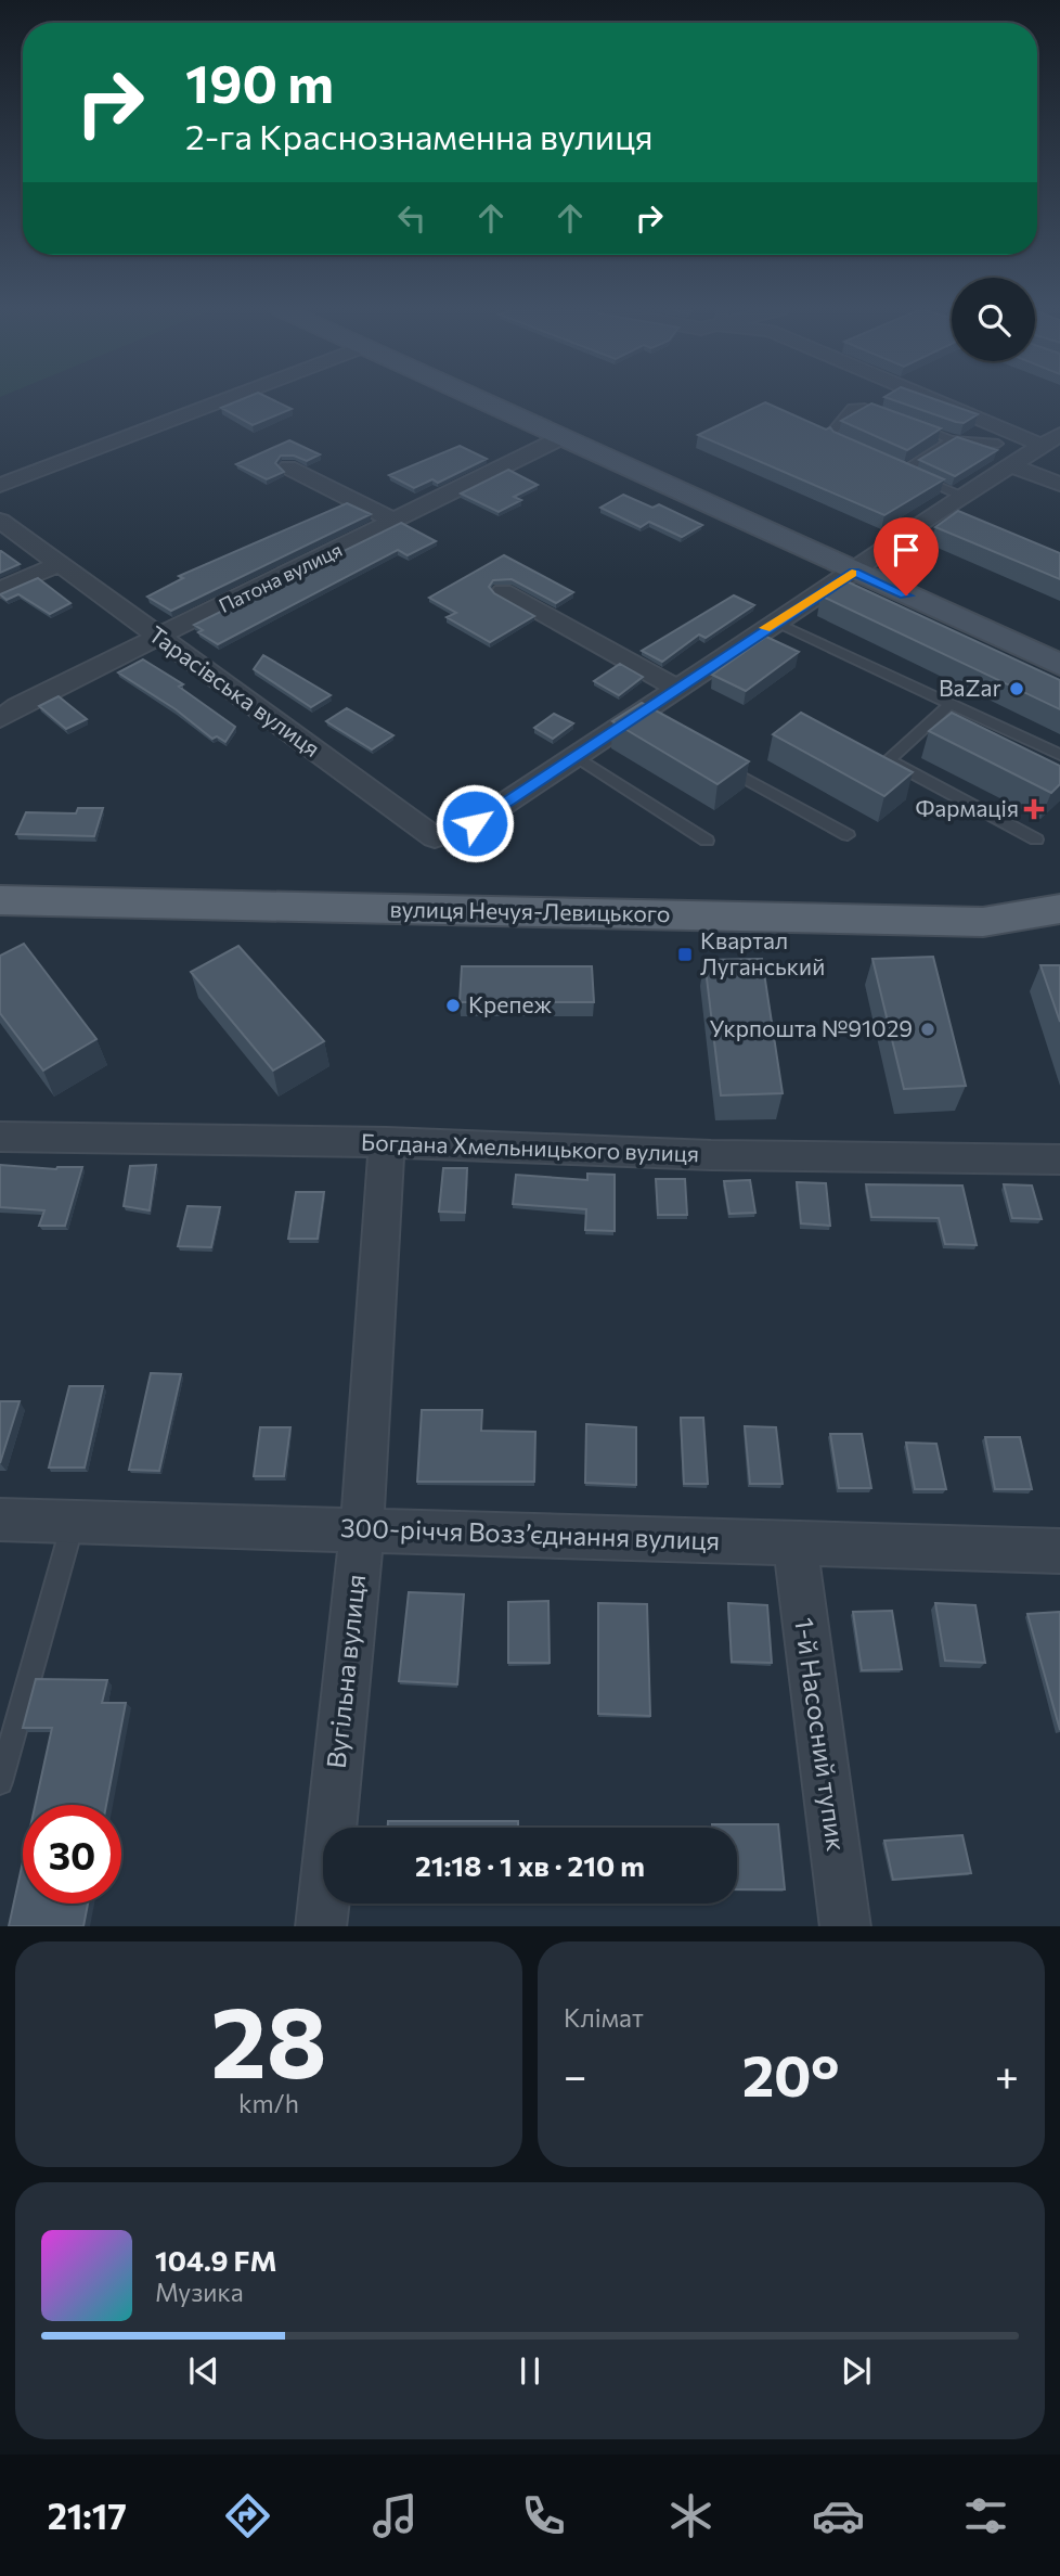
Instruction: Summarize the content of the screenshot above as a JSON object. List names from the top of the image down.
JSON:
{
  "streets": {
    "main road": ["вулиця Нечуя-Левицького"],
    "street": [
      "Патона вулиця",
      "Тарасівська вулиця",
      "Богдана Хмельницького вулиця",
      "300-річчя Возз’єднання вулиця",
      "Вугільна вулиця",
      "1-й Насосний тупик"
    ]
  },
  "crossings": [
    ["Патона вулиця", "Тарасівська вулиця"],
    ["Богдана Хмельницького вулиця", "Вугільна вулиця"],
    ["300-річчя Возз’єднання вулиця", "Вугільна вулиця"],
    ["300-річчя Возз’єднання вулиця", "1-й Насосний тупик"]
  ],
  "places": {
    "other": ["BaZar", "Крепеж", "Укрпошта №91029"],
    "health": ["Фармація"],
    "transit": ["Квартал Луганський"]
  },
  "page": {
    "turn": ["190 m", "2-га Краснознаменна вулиця"],
    "limit": "30",
    "trip": "21:18 · 1 хв · 210 m",
    "tile": [
      ["28", "km/h"],
      "Клімат"
    ],
    "heat": ["−", "20°", "+"],
    "song": ["104.9 FM", "Музика"],
    "tabs": "21:17"
  }
}
